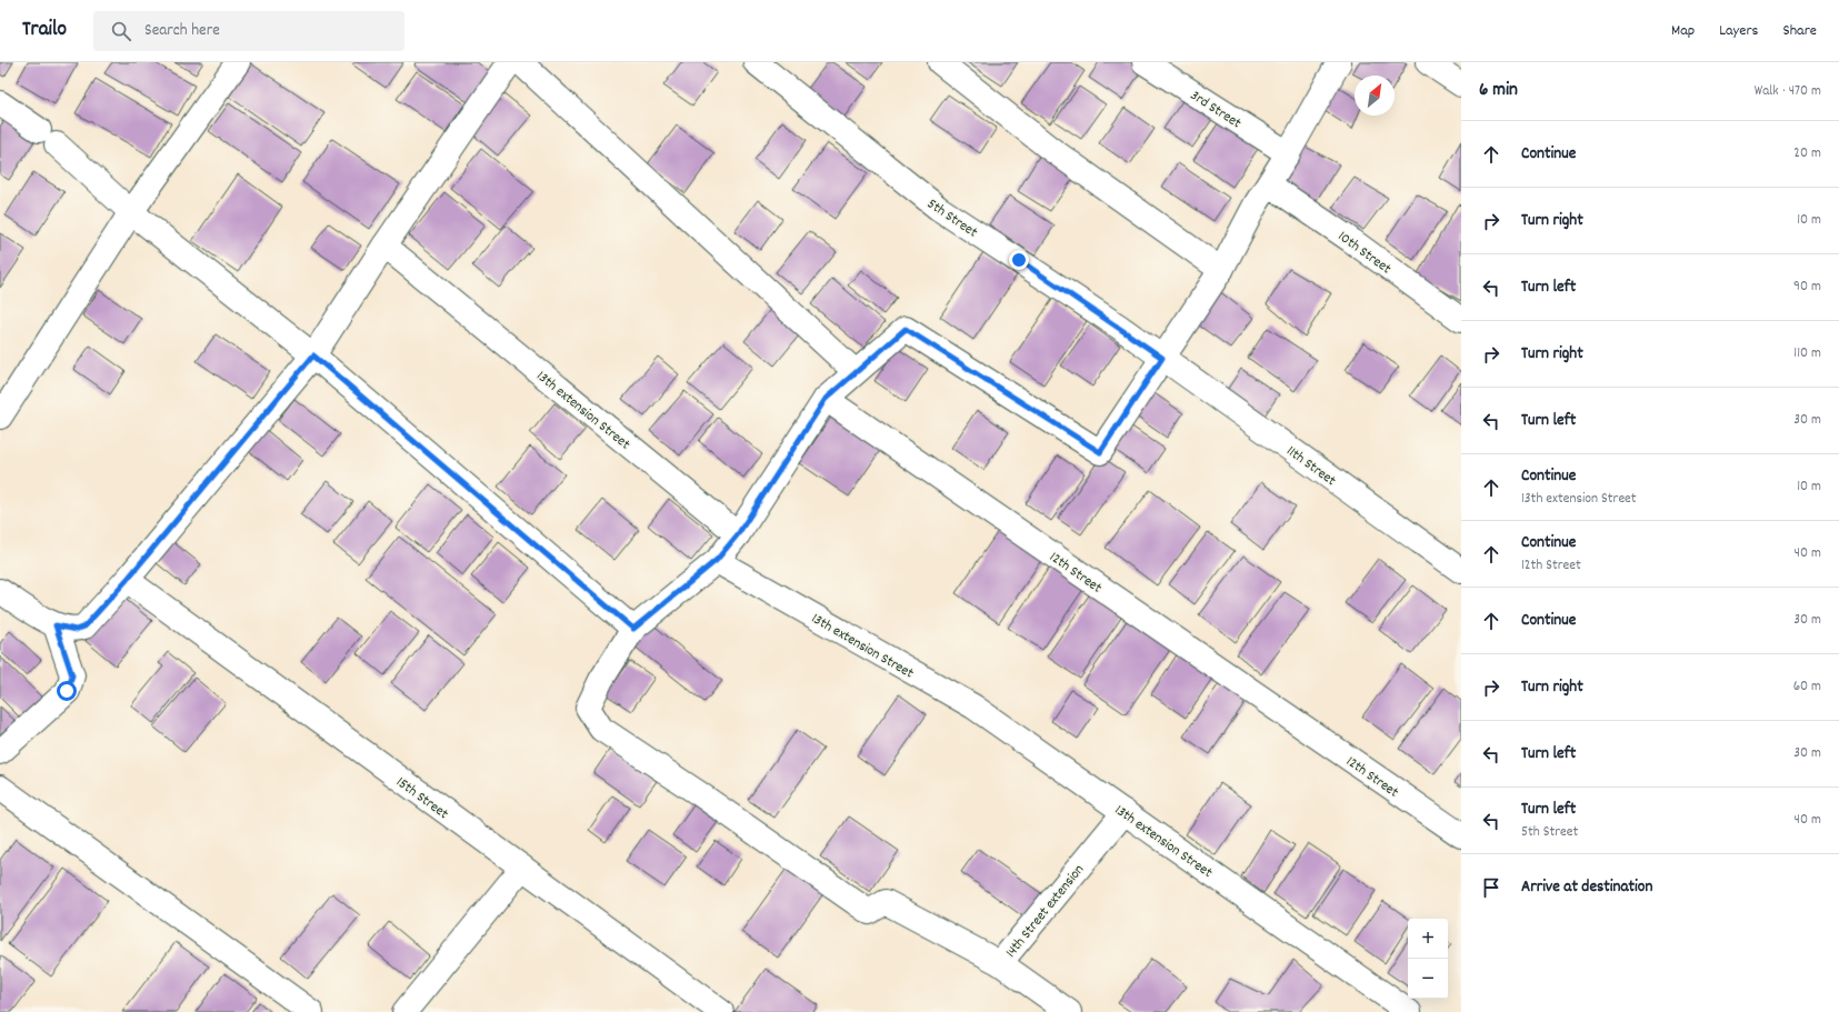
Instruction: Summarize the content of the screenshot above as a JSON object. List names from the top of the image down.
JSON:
{
  "streets": {
    "street": [
      "3rd Street",
      "5th Street",
      "10th Street",
      "13th extension Street",
      "11th Street",
      "12th Street",
      "15th Street",
      "14th Street extension"
    ]
  },
  "crossings": [
    ["5th Street", "11th Street"],
    ["13th extension Street", "14th Street extension"]
  ],
  "north": "top right",
  "page": {
    "header": "Trailo",
    "search": "Search here",
    "nav": ["Map", "Layers", "Share"],
    "heading": ["6 min", "Walk · 470 m"],
    "list": [
      ["Continue", "20 m"],
      ["Turn right", "10 m"],
      ["Turn left", "90 m"],
      ["Turn right", "110 m"],
      ["Turn left", "30 m"],
      ["Continue", "13th extension Street", "10 m"],
      ["Continue", "12th Street", "40 m"],
      ["Continue", "30 m"],
      ["Turn right", "60 m"],
      ["Turn left", "30 m"],
      ["Turn left", "5th Street", "40 m"],
      "Arrive at destination"
    ],
    "map_buttons": ["+", "−"]
  }
}
